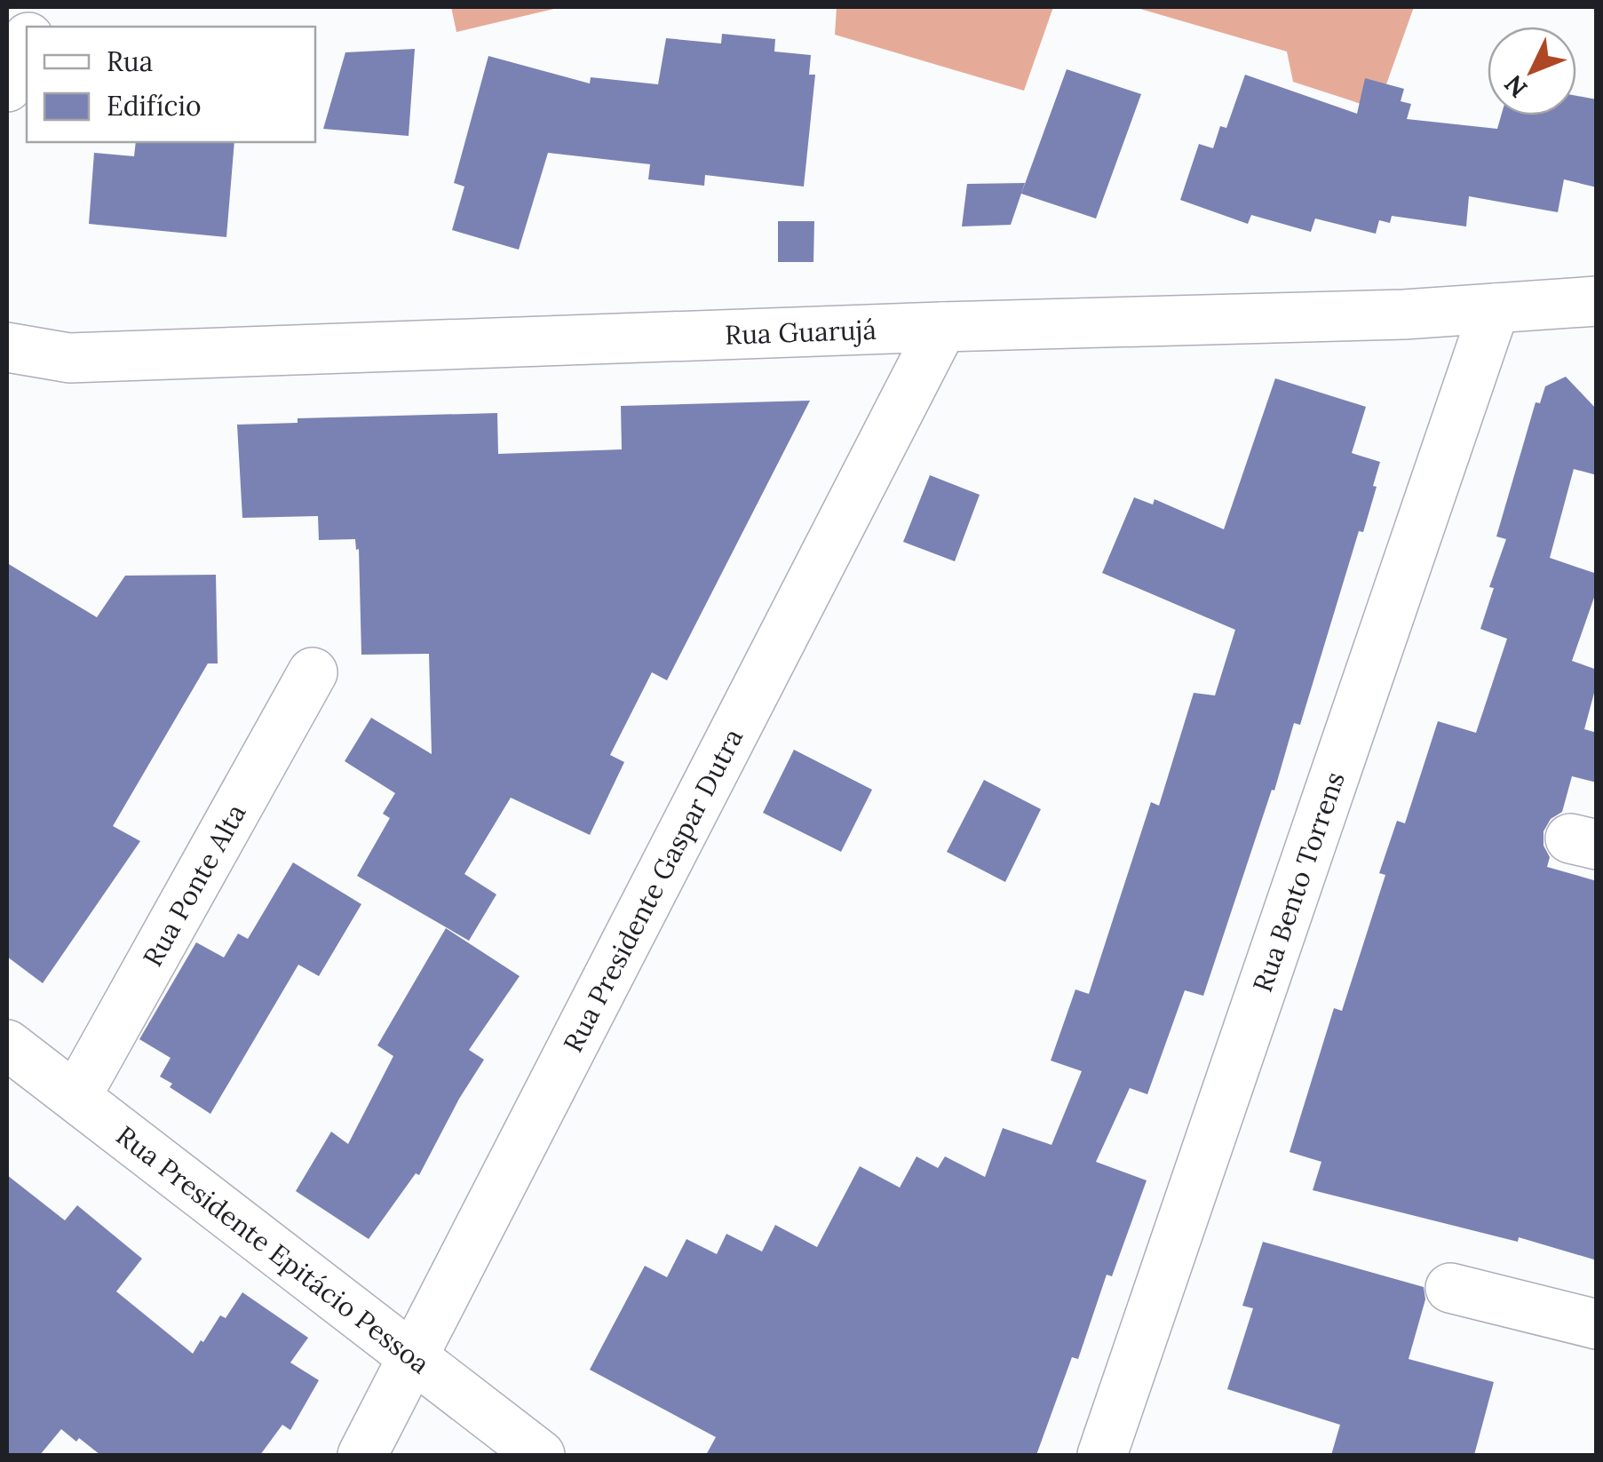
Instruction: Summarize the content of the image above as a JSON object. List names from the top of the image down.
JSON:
{
  "streets": {
    "street": [
      "Rua Guarujá",
      "Rua Bento Torrens",
      "Rua Ponte Alta",
      "Rua Presidente Gaspar Dutra",
      "Rua Presidente Epitácio Pessoa"
    ]
  },
  "crossings": [
    ["Rua Guarujá", "Rua Bento Torrens"],
    ["Rua Guarujá", "Rua Presidente Gaspar Dutra"],
    ["Rua Ponte Alta", "Rua Presidente Epitácio Pessoa"],
    ["Rua Presidente Gaspar Dutra", "Rua Presidente Epitácio Pessoa"]
  ],
  "legend": ["Rua", "Edifício"],
  "north": "bottom left"
}
